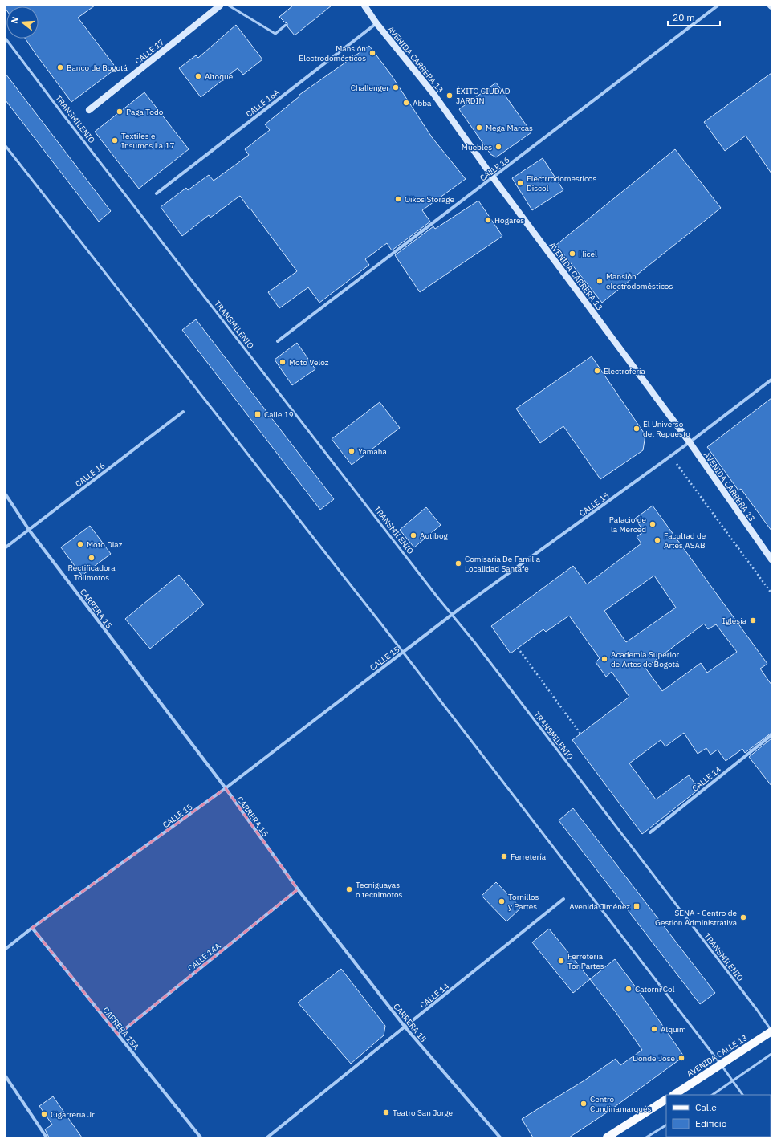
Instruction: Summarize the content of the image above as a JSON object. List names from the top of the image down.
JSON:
{
  "streets": {
    "main road": ["AVENIDA CALLE 13"],
    "street": [
      "CALLE 17",
      "AVENIDA CARRERA 13",
      "CALLE 16A",
      "CALLE 16",
      "CALLE 15",
      "CARRERA 15",
      "CALLE 14",
      "CALLE 14A",
      "CARRERA 15A"
    ],
    "lane": ["TRANSMILENIO"]
  },
  "crossings": [
    ["AVENIDA CARRERA 13", "CALLE 16A"],
    ["AVENIDA CARRERA 13", "CALLE 16"],
    ["AVENIDA CARRERA 13", "CALLE 15"],
    ["TRANSMILENIO", "CALLE 15"],
    ["TRANSMILENIO", "AVENIDA CALLE 13"],
    ["CALLE 16", "CARRERA 15"],
    ["CALLE 15", "CARRERA 15"],
    ["CALLE 15", "CARRERA 15A"],
    ["CARRERA 15", "CALLE 14"],
    ["CARRERA 15", "CALLE 14A"],
    ["CALLE 14A", "CARRERA 15A"]
  ],
  "places": {
    "other": [
      "Mansión Electrodomésticos",
      "Banco de Bogotá",
      "Altoque",
      "Challenger",
      "ÉXITO CIUDAD JARDIN",
      "Abba",
      "Paga Todo",
      "Mega Marcas",
      "Textiles e Insumos La 17",
      "Muebles",
      "Electrrodomesticos Discol",
      "Oikos Storage",
      "Hogares",
      "Hicel",
      "Mansión electrodomésticos",
      "Moto Veloz",
      "Electroferia",
      "El Universo del Repuesto",
      "Yamaha",
      "Palacio de la Merced",
      "Autibog",
      "Facultad de Artes ASAB",
      "Moto Diaz",
      "Rectificadora Tolimotos",
      "Comisaria De Familia Localidad Santafe",
      "Iglesia",
      "Academia Superior de Artes de Bogotá",
      "Ferretería",
      "Tecniguayas o tecnimotos",
      "Tornillos y Partes",
      "SENA - Centro de Gestion Administrativa",
      "Ferreteria Tor Partes",
      "Catorni Col",
      "Alquim",
      "Donde Jose",
      "Centro Cundinamarqués",
      "Teatro San Jorge",
      "Cigarreria Jr"
    ],
    "transit": ["Calle 19", "Avenida Jiménez"]
  },
  "legend": ["Calle", "Edificio"],
  "scale_bar": "20 m",
  "north": "left"
}
